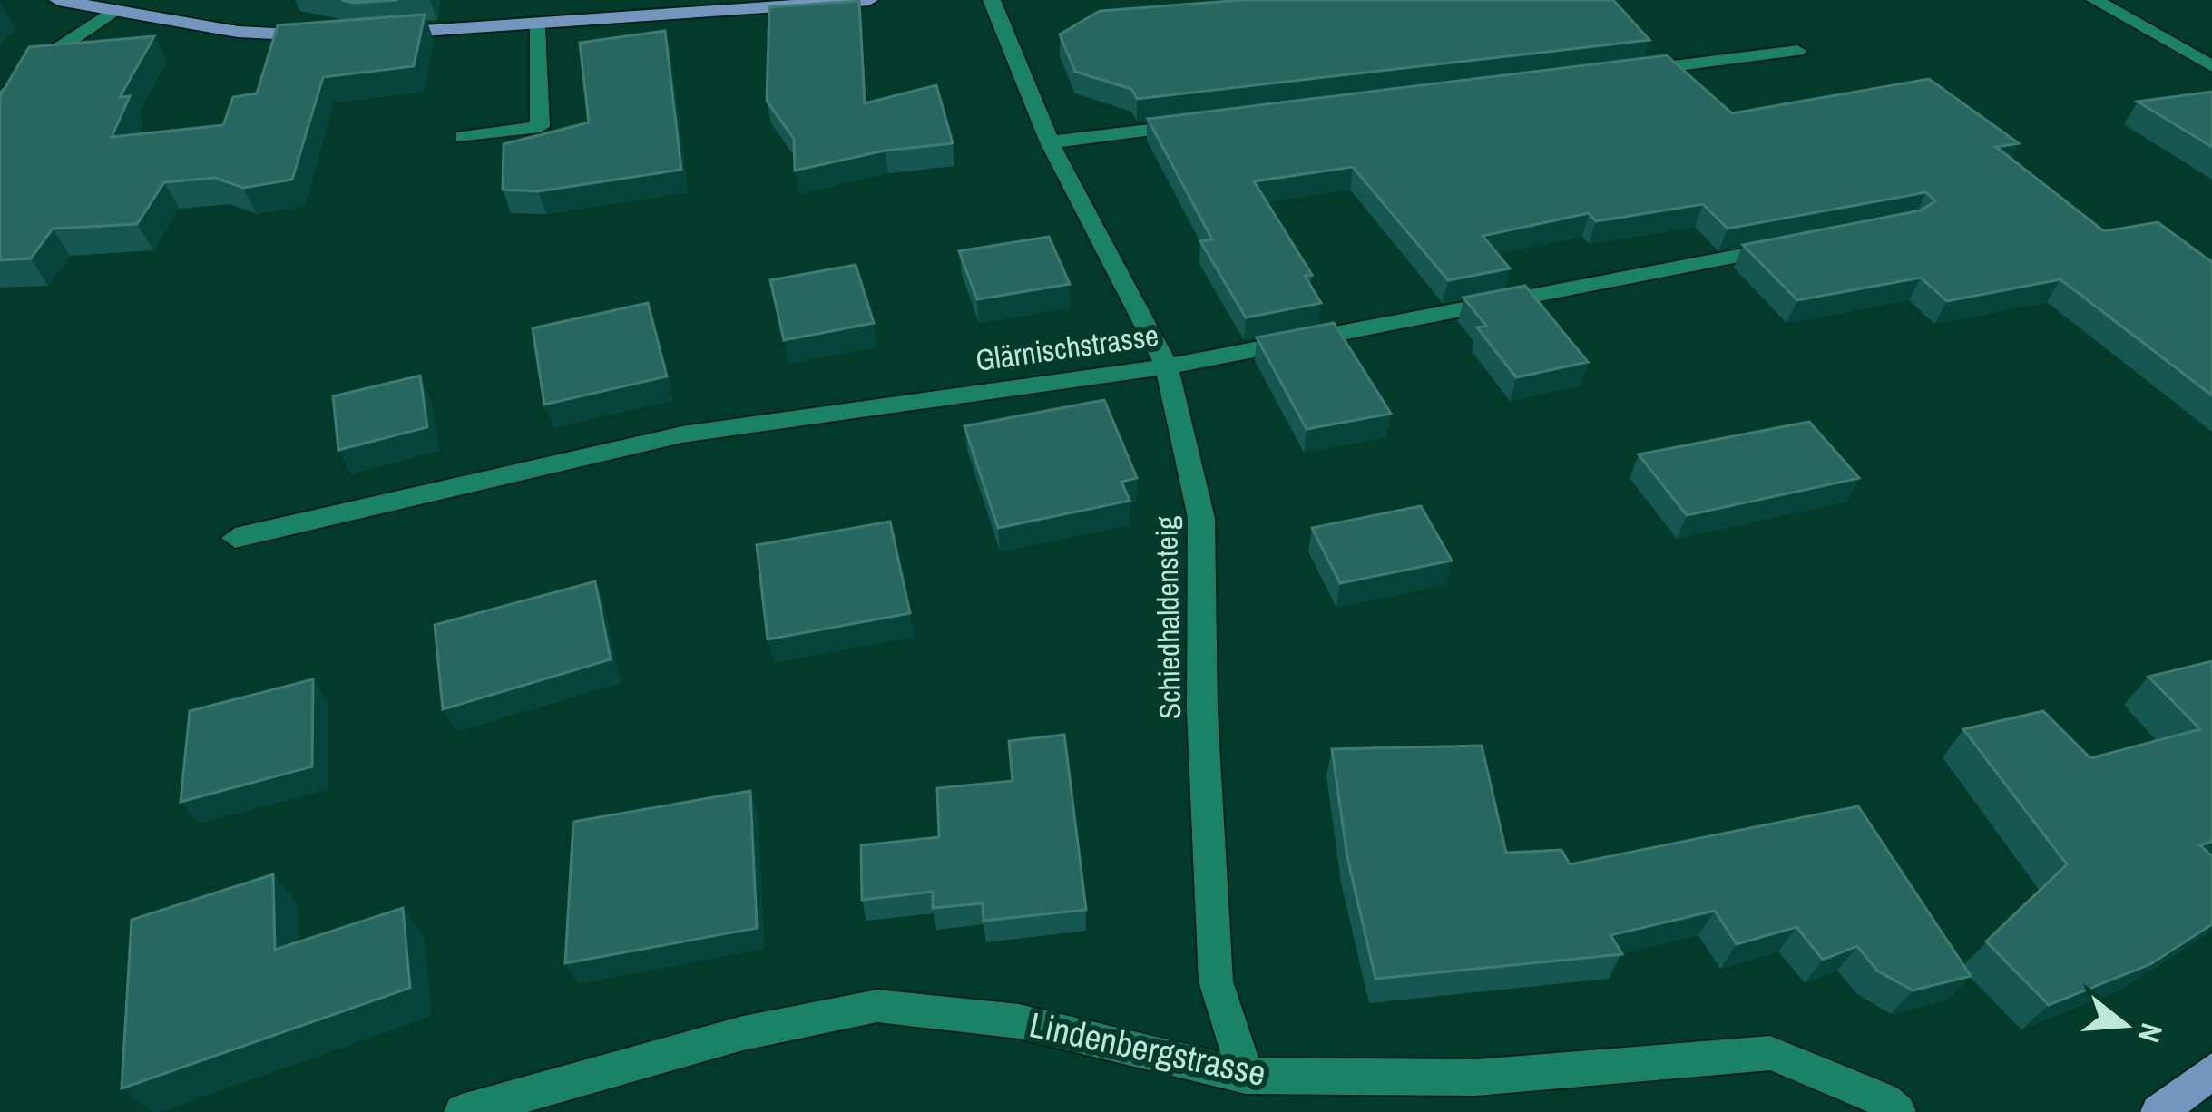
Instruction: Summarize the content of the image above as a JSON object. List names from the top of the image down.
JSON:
{
  "streets": {
    "street": ["Glärnischstrasse", "Schiedhaldensteig", "Lindenbergstrasse"]
  },
  "crossings": [
    ["Glärnischstrasse", "Schiedhaldensteig"],
    ["Schiedhaldensteig", "Lindenbergstrasse"]
  ],
  "north": "right"
}
